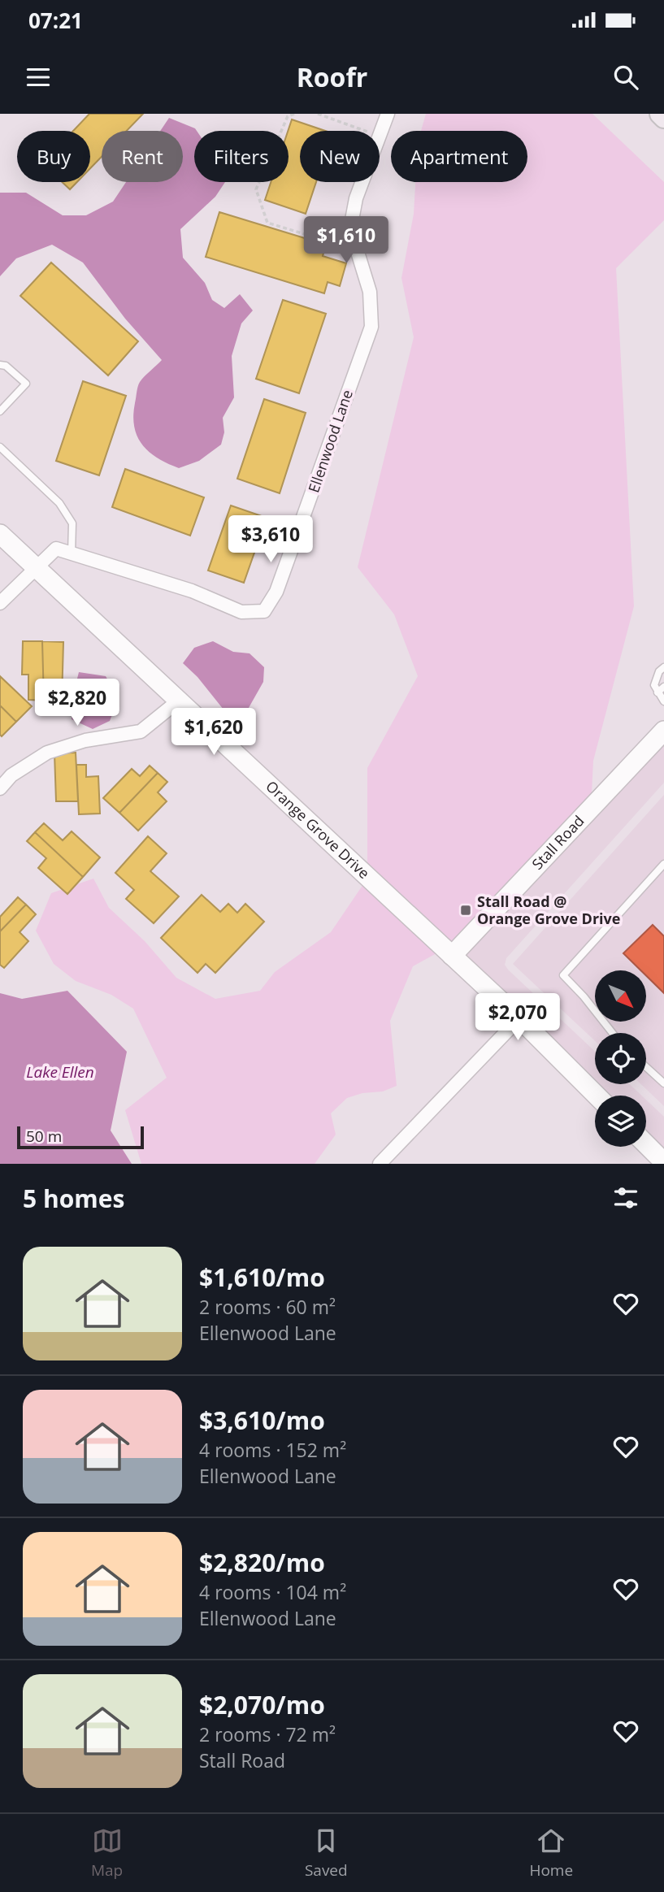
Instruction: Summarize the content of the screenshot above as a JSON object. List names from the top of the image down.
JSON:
{
  "streets": {
    "street": ["Ellenwood Lane", "Orange Grove Drive", "Stall Road"]
  },
  "crossings": [
    ["Ellenwood Lane", "Orange Grove Drive"],
    ["Orange Grove Drive", "Stall Road"]
  ],
  "water": ["Lake Ellen"],
  "places": {
    "transit": ["Stall Road @ Orange Grove Drive"]
  },
  "scale_bar": "50 m",
  "north": "bottom right",
  "page": {
    "status": "07:21",
    "header": "Roofr",
    "chip": [
      "Buy",
      "Rent",
      "Filters",
      "New",
      "Apartment"
    ],
    "price": [
      "$1,610",
      "$3,610",
      "$2,820",
      "$1,620",
      "$2,070"
    ],
    "scale": "50 m",
    "heading": "5 homes",
    "list": [
      {
        "name": "$1,610/mo",
        "note": "2 rooms · 60 m² · Ellenwood Lane"
      },
      {
        "name": "$3,610/mo",
        "note": "4 rooms · 152 m² · Ellenwood Lane"
      },
      {
        "name": "$2,820/mo",
        "note": "4 rooms · 104 m² · Ellenwood Lane"
      },
      {
        "name": "$2,070/mo",
        "note": "2 rooms · 72 m² · Stall Road"
      }
    ],
    "tabs": ["Map", "Saved", "Home"]
  }
}
